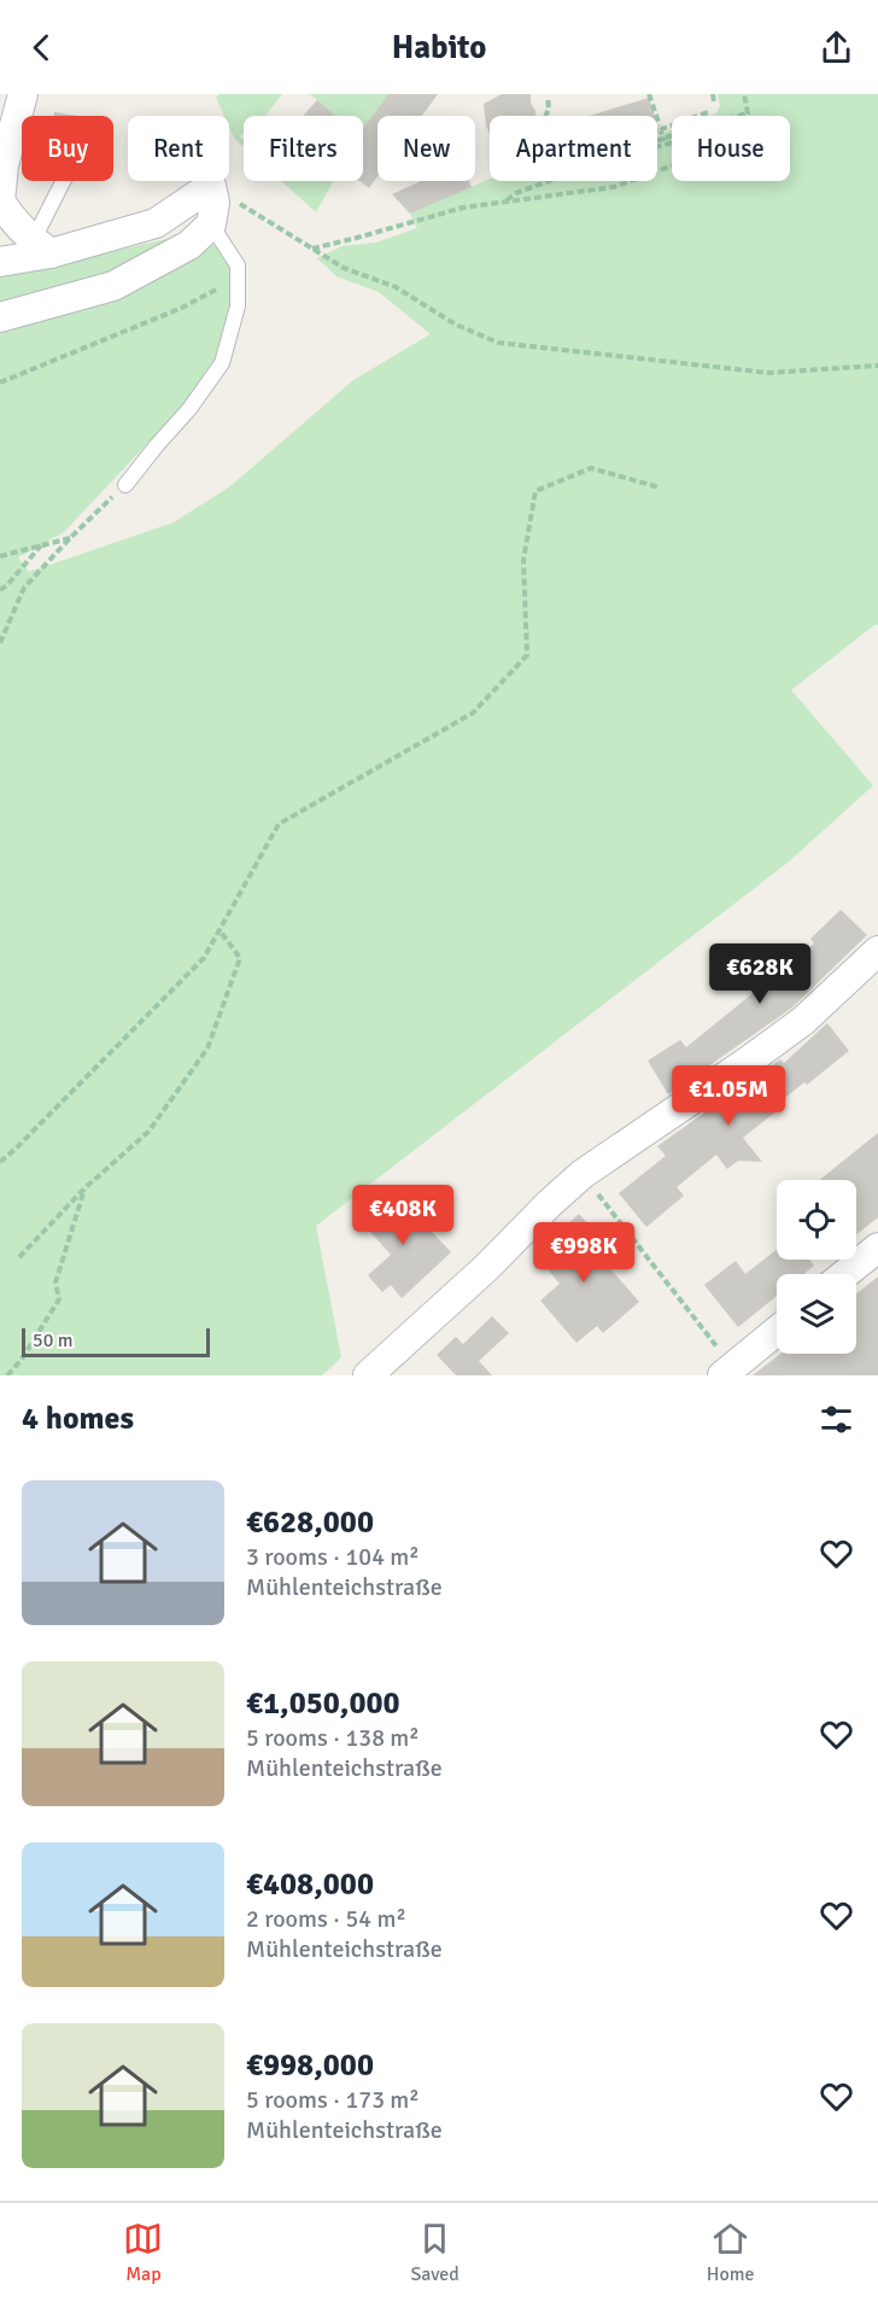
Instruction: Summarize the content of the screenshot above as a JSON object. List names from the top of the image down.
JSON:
{
  "scale_bar": "50 m",
  "page": {
    "header": "Habito",
    "chip": [
      "Buy",
      "Rent",
      "Filters",
      "New",
      "Apartment",
      "House"
    ],
    "price": [
      "€628K",
      "€1.05M",
      "€408K",
      "€998K"
    ],
    "scale": "50 m",
    "heading": "4 homes",
    "list": [
      {
        "name": "€628,000",
        "note": "3 rooms · 104 m² · Mühlenteichstraße"
      },
      {
        "name": "€1,050,000",
        "note": "5 rooms · 138 m² · Mühlenteichstraße"
      },
      {
        "name": "€408,000",
        "note": "2 rooms · 54 m² · Mühlenteichstraße"
      },
      {
        "name": "€998,000",
        "note": "5 rooms · 173 m² · Mühlenteichstraße"
      }
    ],
    "tabs": ["Map", "Saved", "Home"]
  }
}
